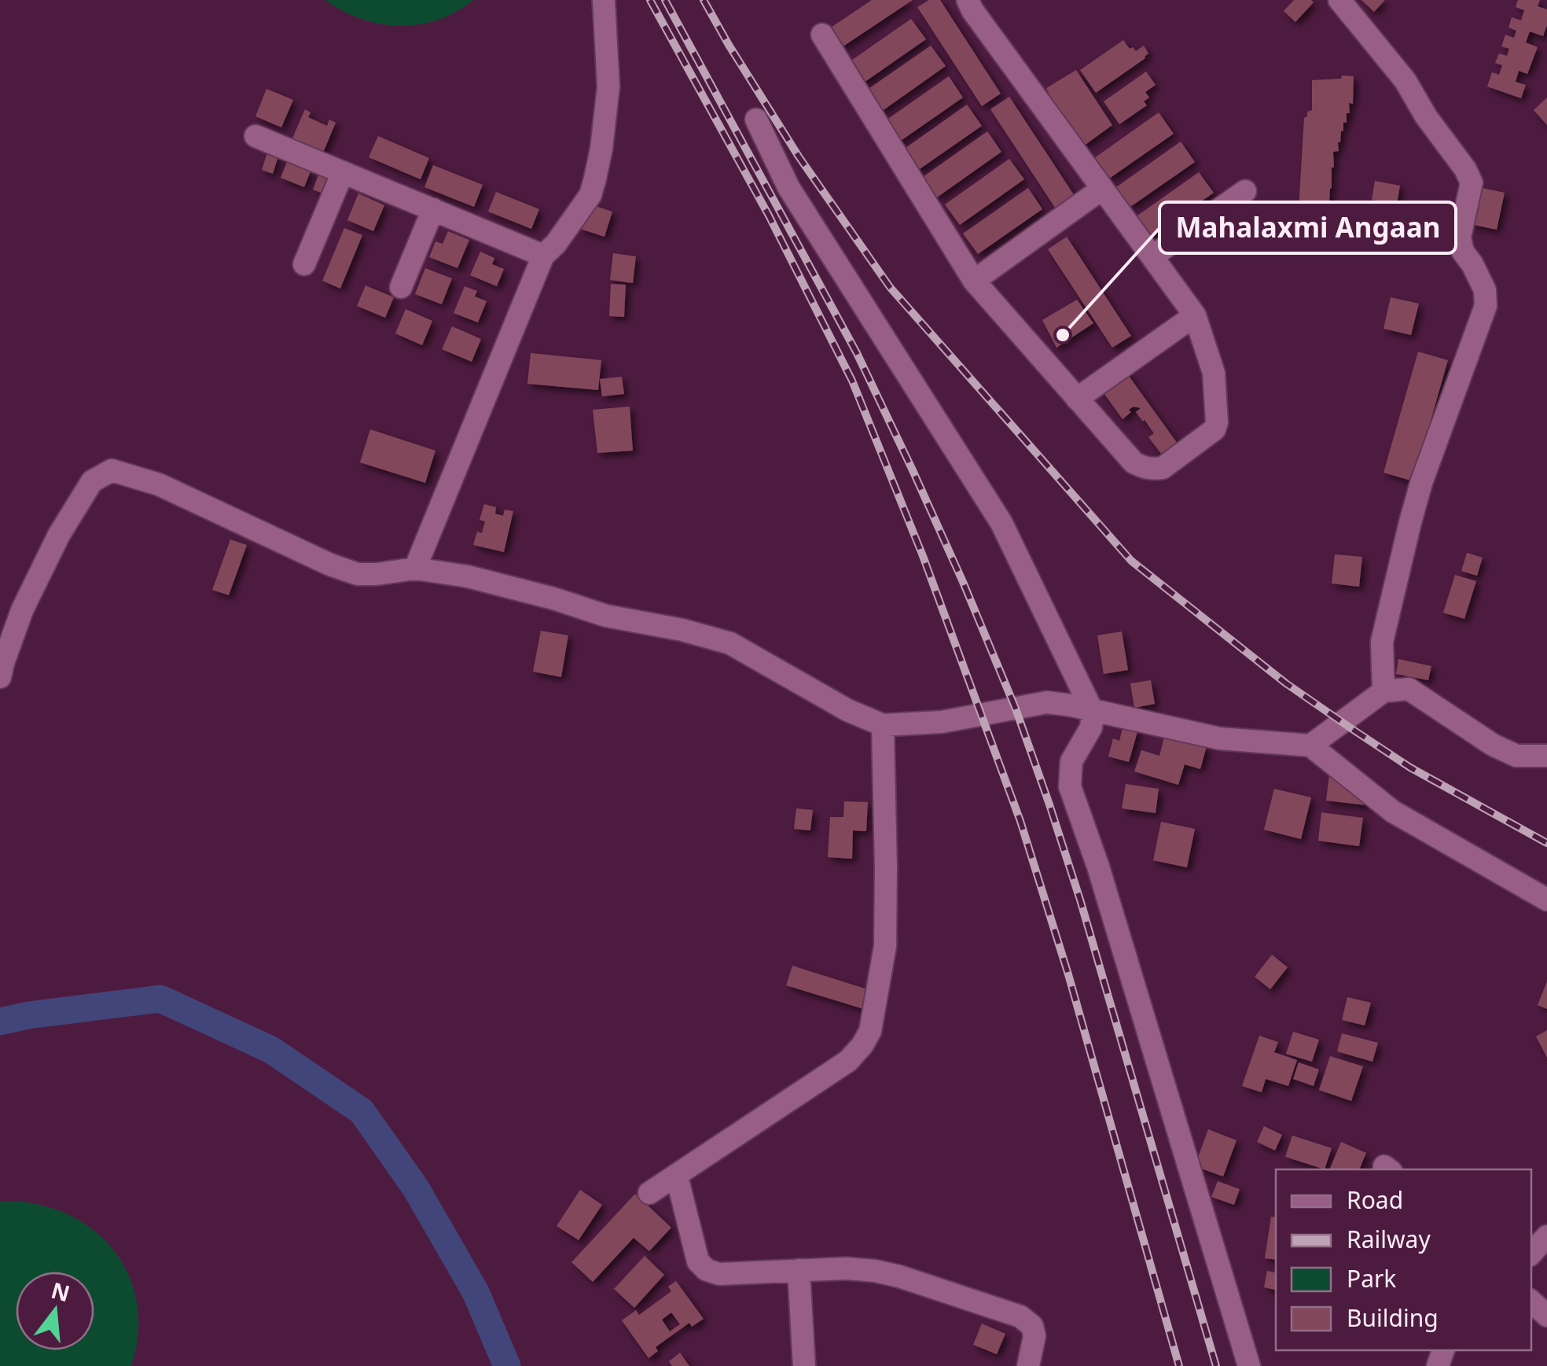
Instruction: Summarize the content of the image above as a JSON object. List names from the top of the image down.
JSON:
{
  "places": ["Mahalaxmi Angaan"],
  "legend": [
    "Road",
    "Railway",
    "Park",
    "Building"
  ],
  "north": "top"
}
